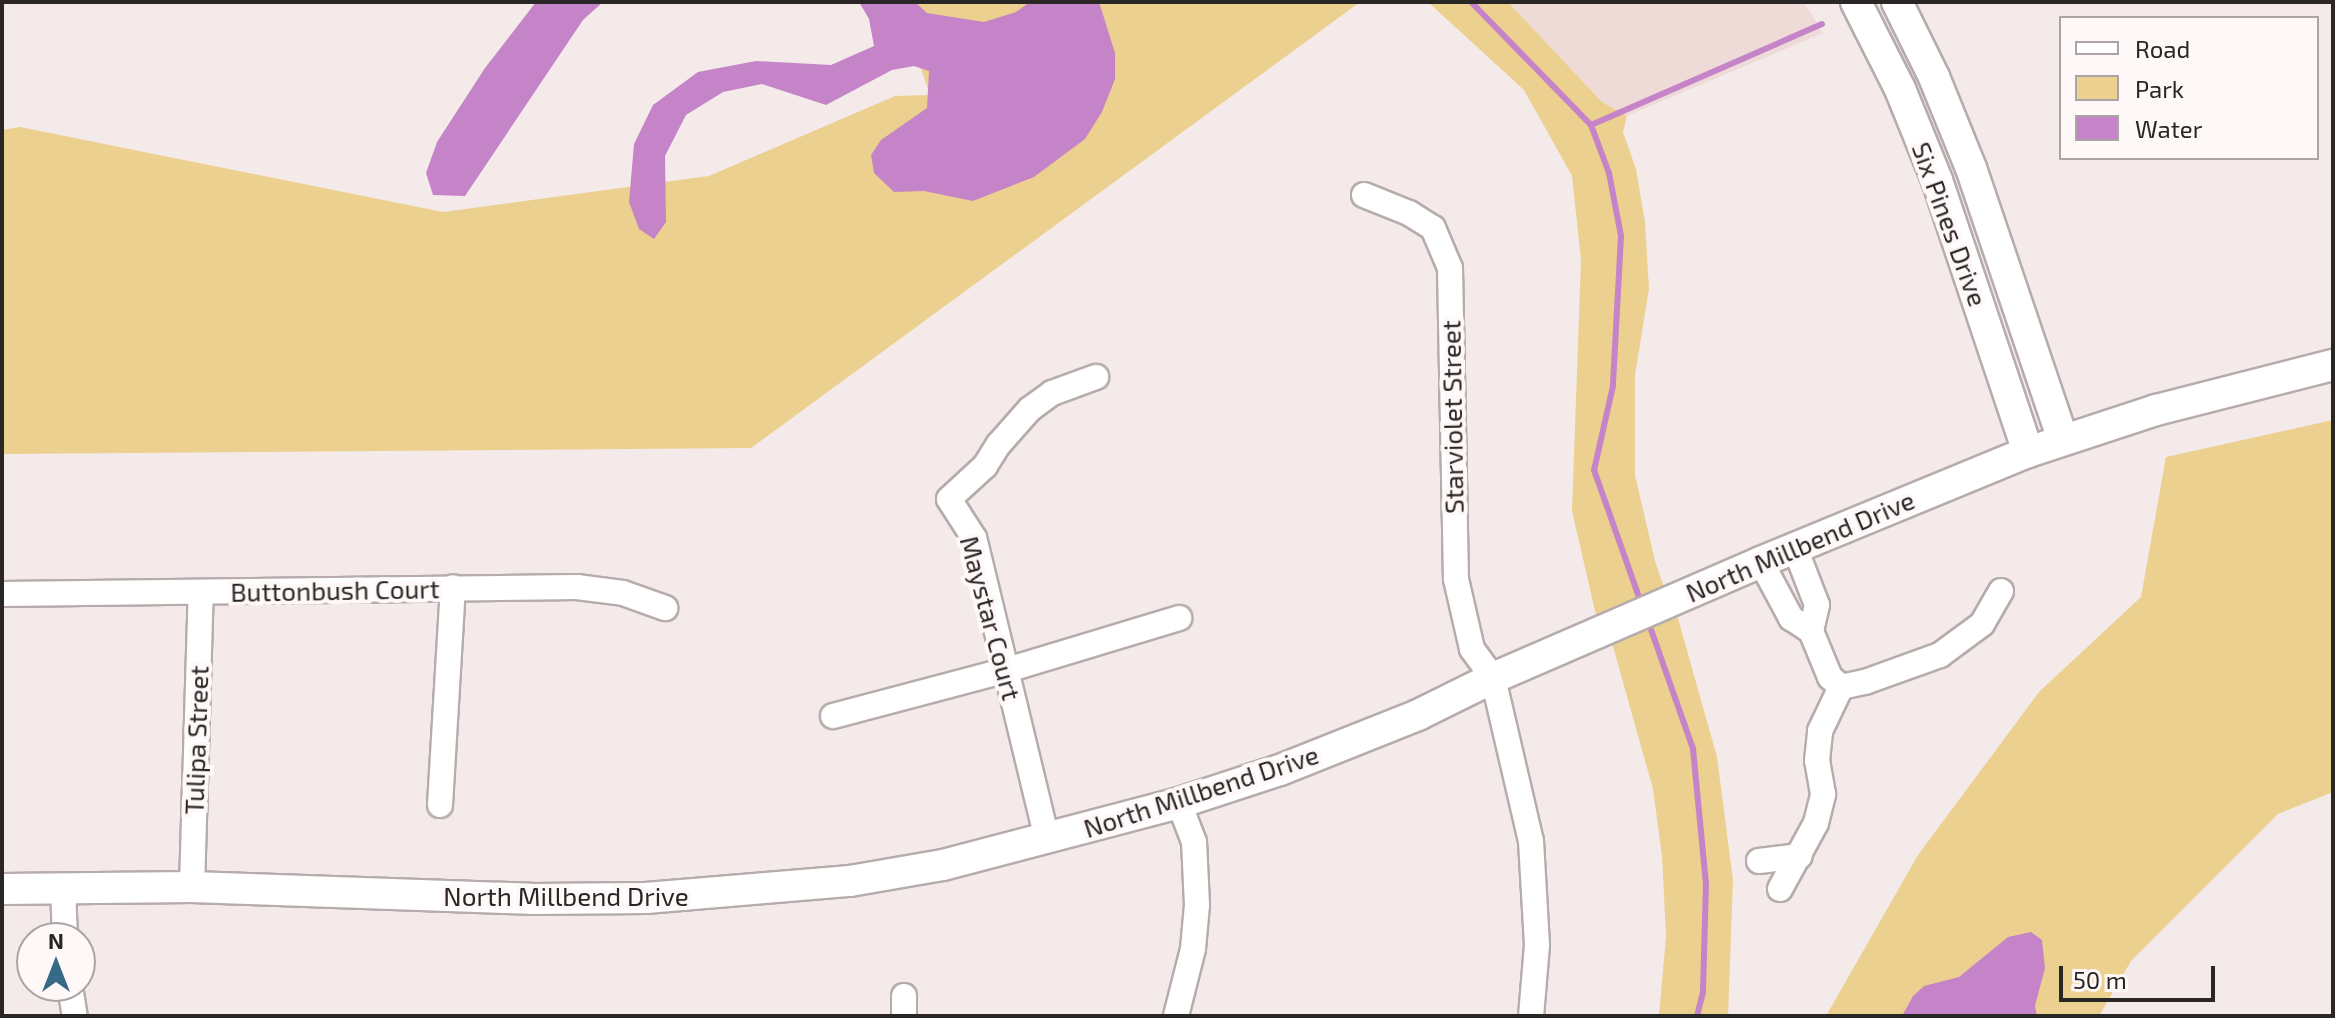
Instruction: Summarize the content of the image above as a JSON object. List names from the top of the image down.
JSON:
{
  "streets": {
    "street": [
      "Six Pines Drive",
      "Starviolet Street",
      "North Millbend Drive",
      "Buttonbush Court",
      "Maystar Court",
      "Tulipa Street"
    ]
  },
  "crossings": [
    ["Six Pines Drive", "North Millbend Drive"],
    ["Starviolet Street", "North Millbend Drive"],
    ["North Millbend Drive", "Maystar Court"],
    ["North Millbend Drive", "Tulipa Street"],
    ["Buttonbush Court", "Tulipa Street"]
  ],
  "legend": ["Road", "Park", "Water"],
  "scale_bar": "50 m",
  "north": "top"
}
